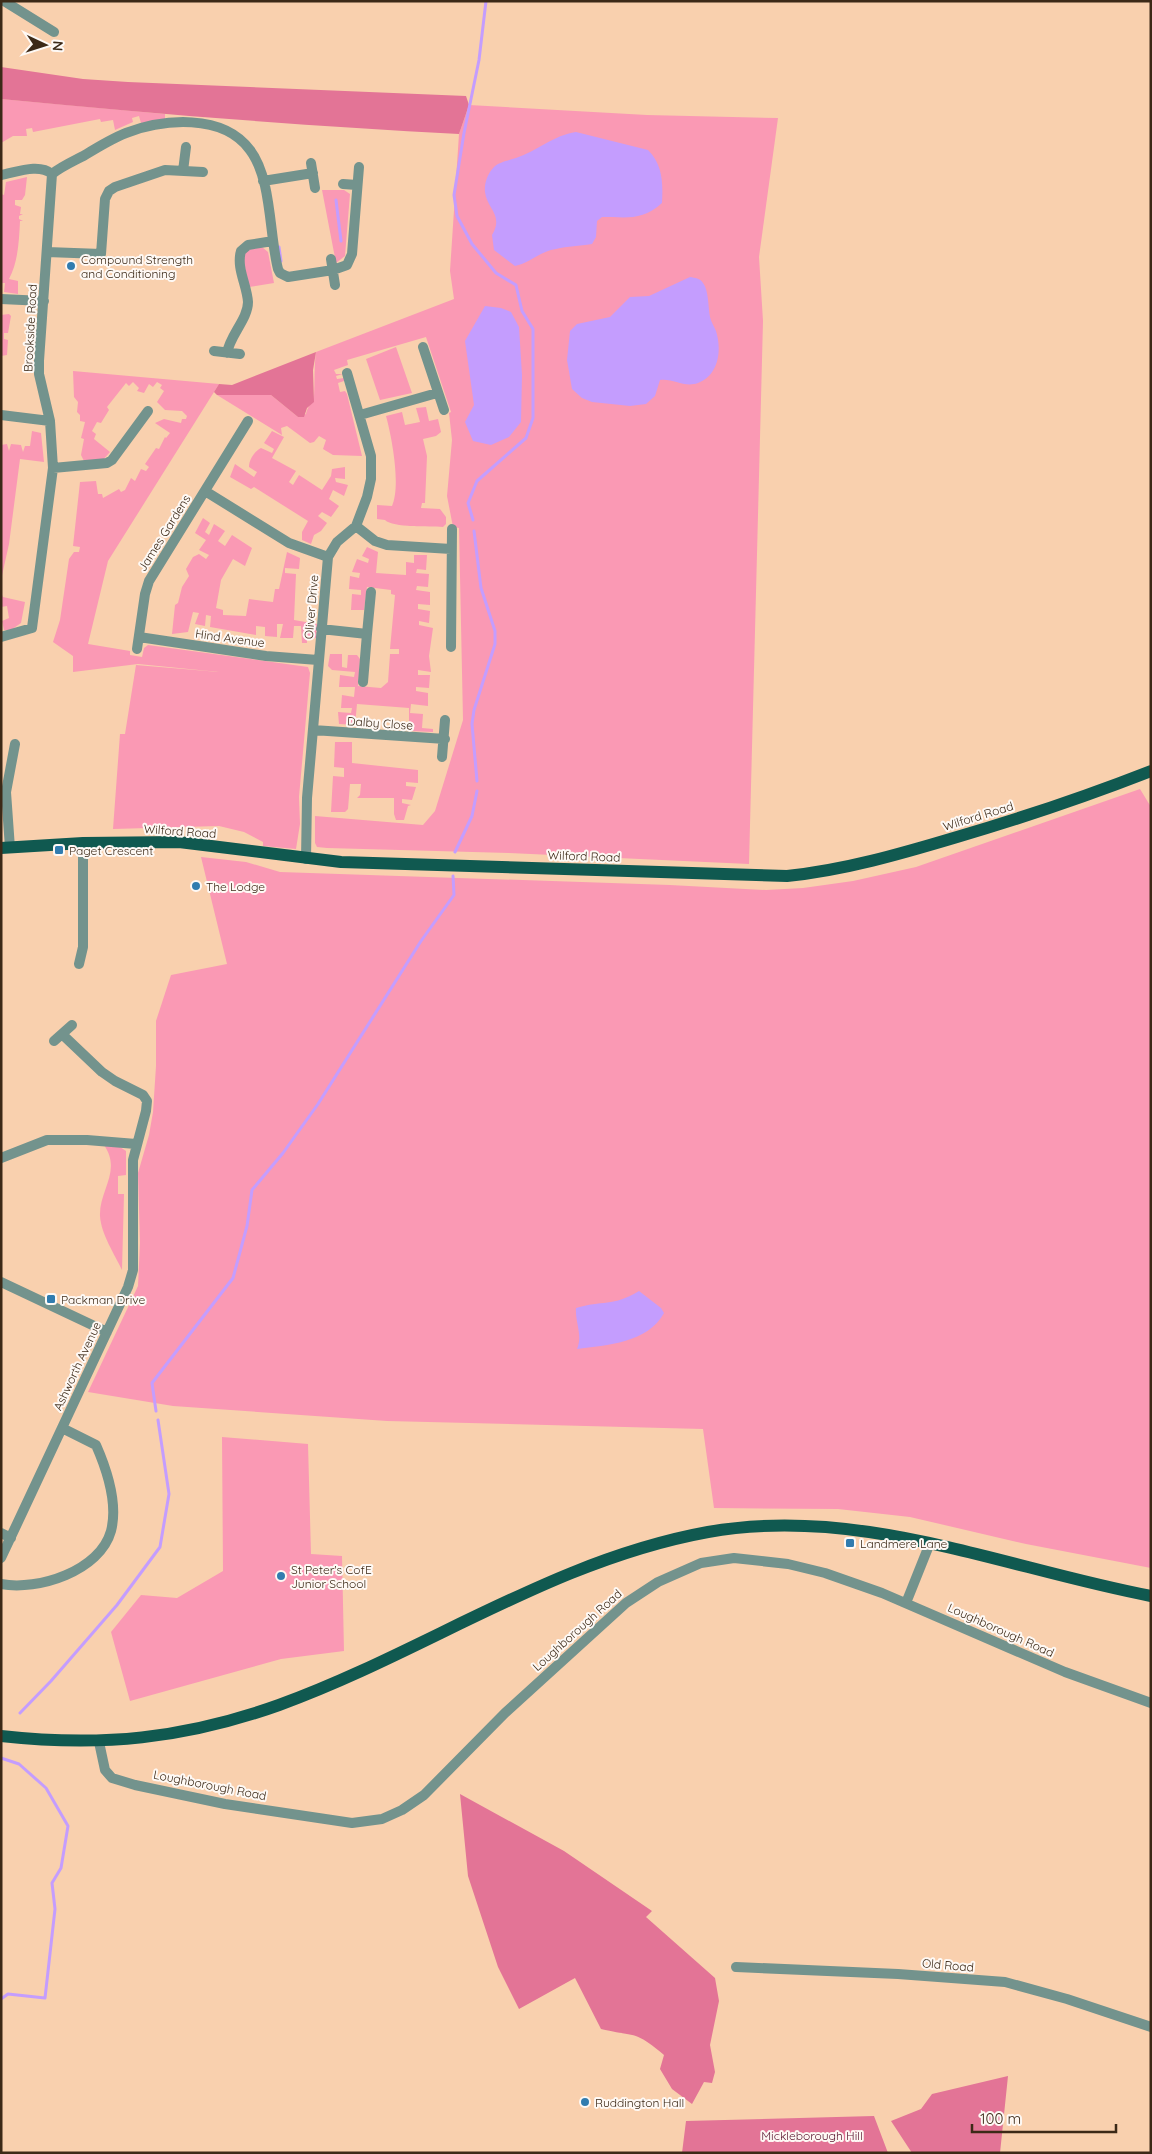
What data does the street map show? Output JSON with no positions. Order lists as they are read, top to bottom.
{
  "streets": {
    "main road": ["Wilford Road"],
    "street": [
      "Brookside Road",
      "James Gardens",
      "Oliver Drive",
      "Hind Avenue",
      "Dalby Close",
      "Ashworth Avenue",
      "Loughborough Road",
      "Old Road"
    ]
  },
  "crossings": [
    ["James Gardens", "Oliver Drive"],
    ["James Gardens", "Hind Avenue"],
    ["Oliver Drive", "Hind Avenue"],
    ["Oliver Drive", "Dalby Close"],
    ["Oliver Drive", "Wilford Road"]
  ],
  "parks": ["Mickleborough Hill"],
  "places": {
    "other": [
      "Compound Strength and Conditioning",
      "The Lodge",
      "St Peter's CofE Junior School",
      "Ruddington Hall"
    ],
    "transit": ["Paget Crescent", "Packman Drive", "Landmere Lane"]
  },
  "scale_bar": "100 m",
  "north": "right"
}
